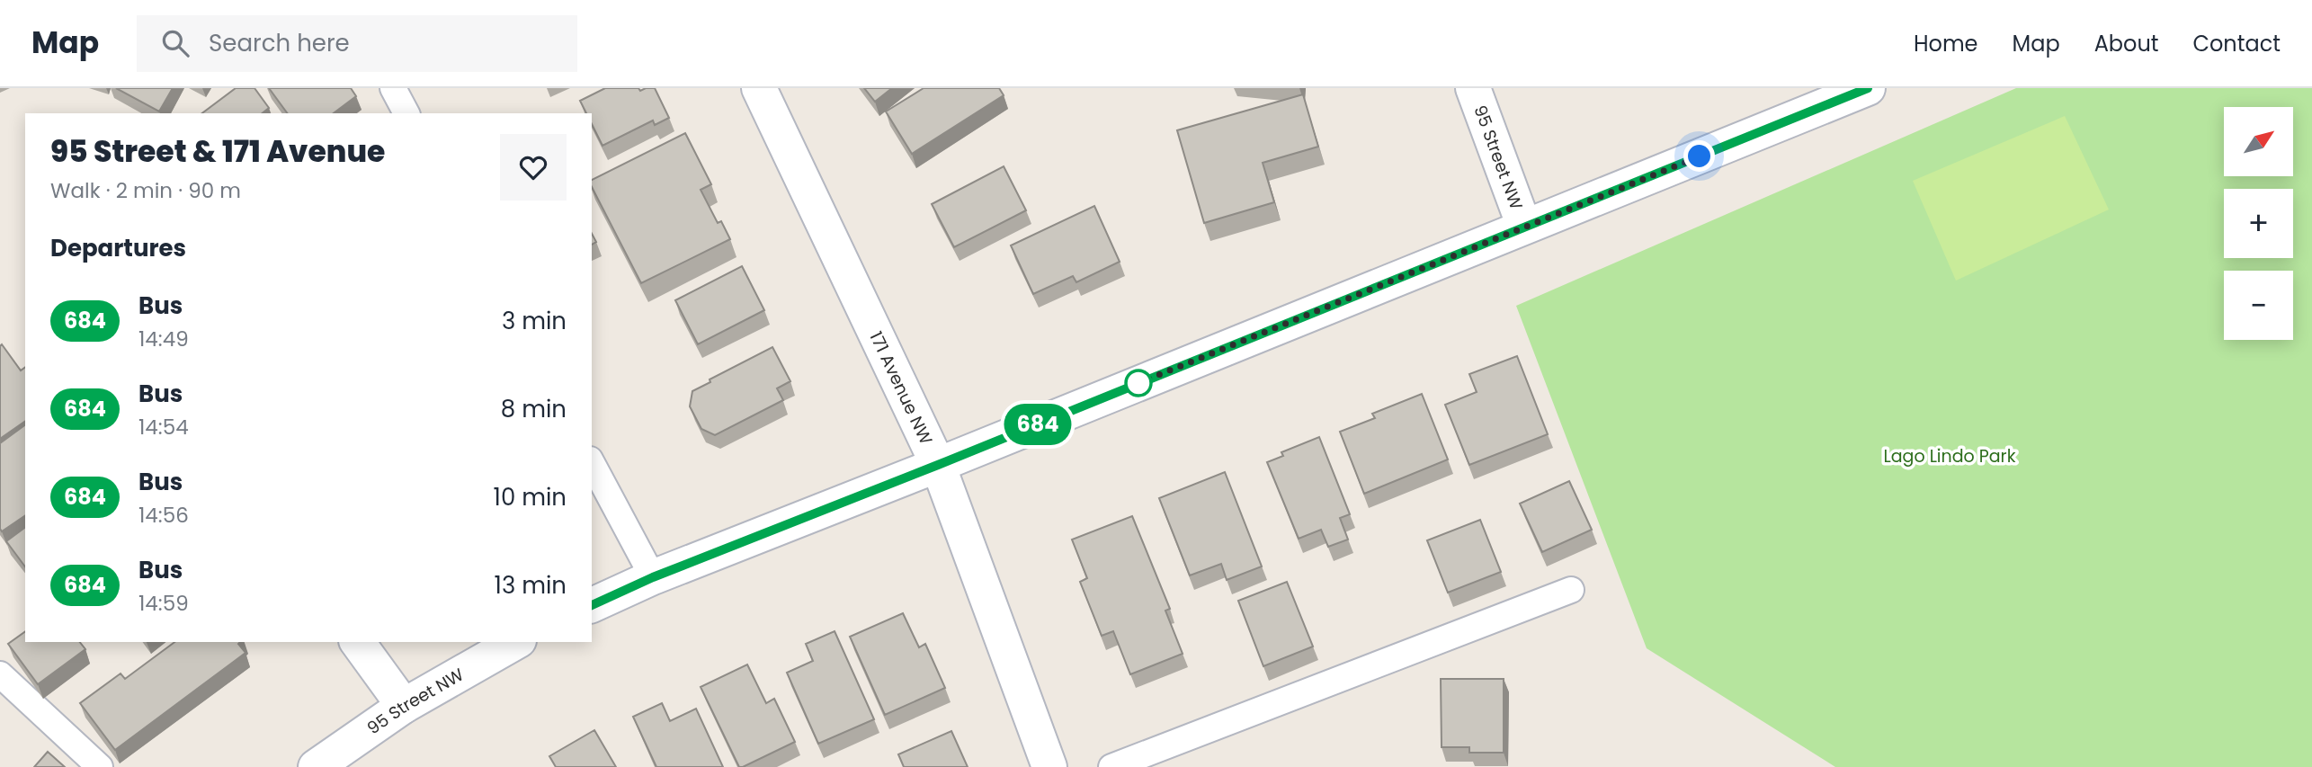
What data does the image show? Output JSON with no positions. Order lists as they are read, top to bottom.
{
  "streets": {
    "street": ["95 Street NW", "171 Avenue NW"]
  },
  "crossings": [
    ["95 Street NW", "171 Avenue NW"]
  ],
  "parks": ["Lago Lindo Park"],
  "lines": ["bus line 684"],
  "north": "top right",
  "page": {
    "header": "Map",
    "search": "Search here",
    "nav": [
      "Home",
      "Map",
      "About",
      "Contact"
    ],
    "on_map": "684",
    "map_buttons": ["+", "−"],
    "heading": [
      ["95 Street & 171 Avenue", "Walk · 2 min · 90 m"],
      "Departures"
    ],
    "list": [
      {
        "mark": "684",
        "name": "Bus",
        "note": "14:49",
        "value": "3 min"
      },
      {
        "mark": "684",
        "name": "Bus",
        "note": "14:54",
        "value": "8 min"
      },
      {
        "mark": "684",
        "name": "Bus",
        "note": "14:56",
        "value": "10 min"
      },
      {
        "mark": "684",
        "name": "Bus",
        "note": "14:59",
        "value": "13 min"
      }
    ]
  }
}
